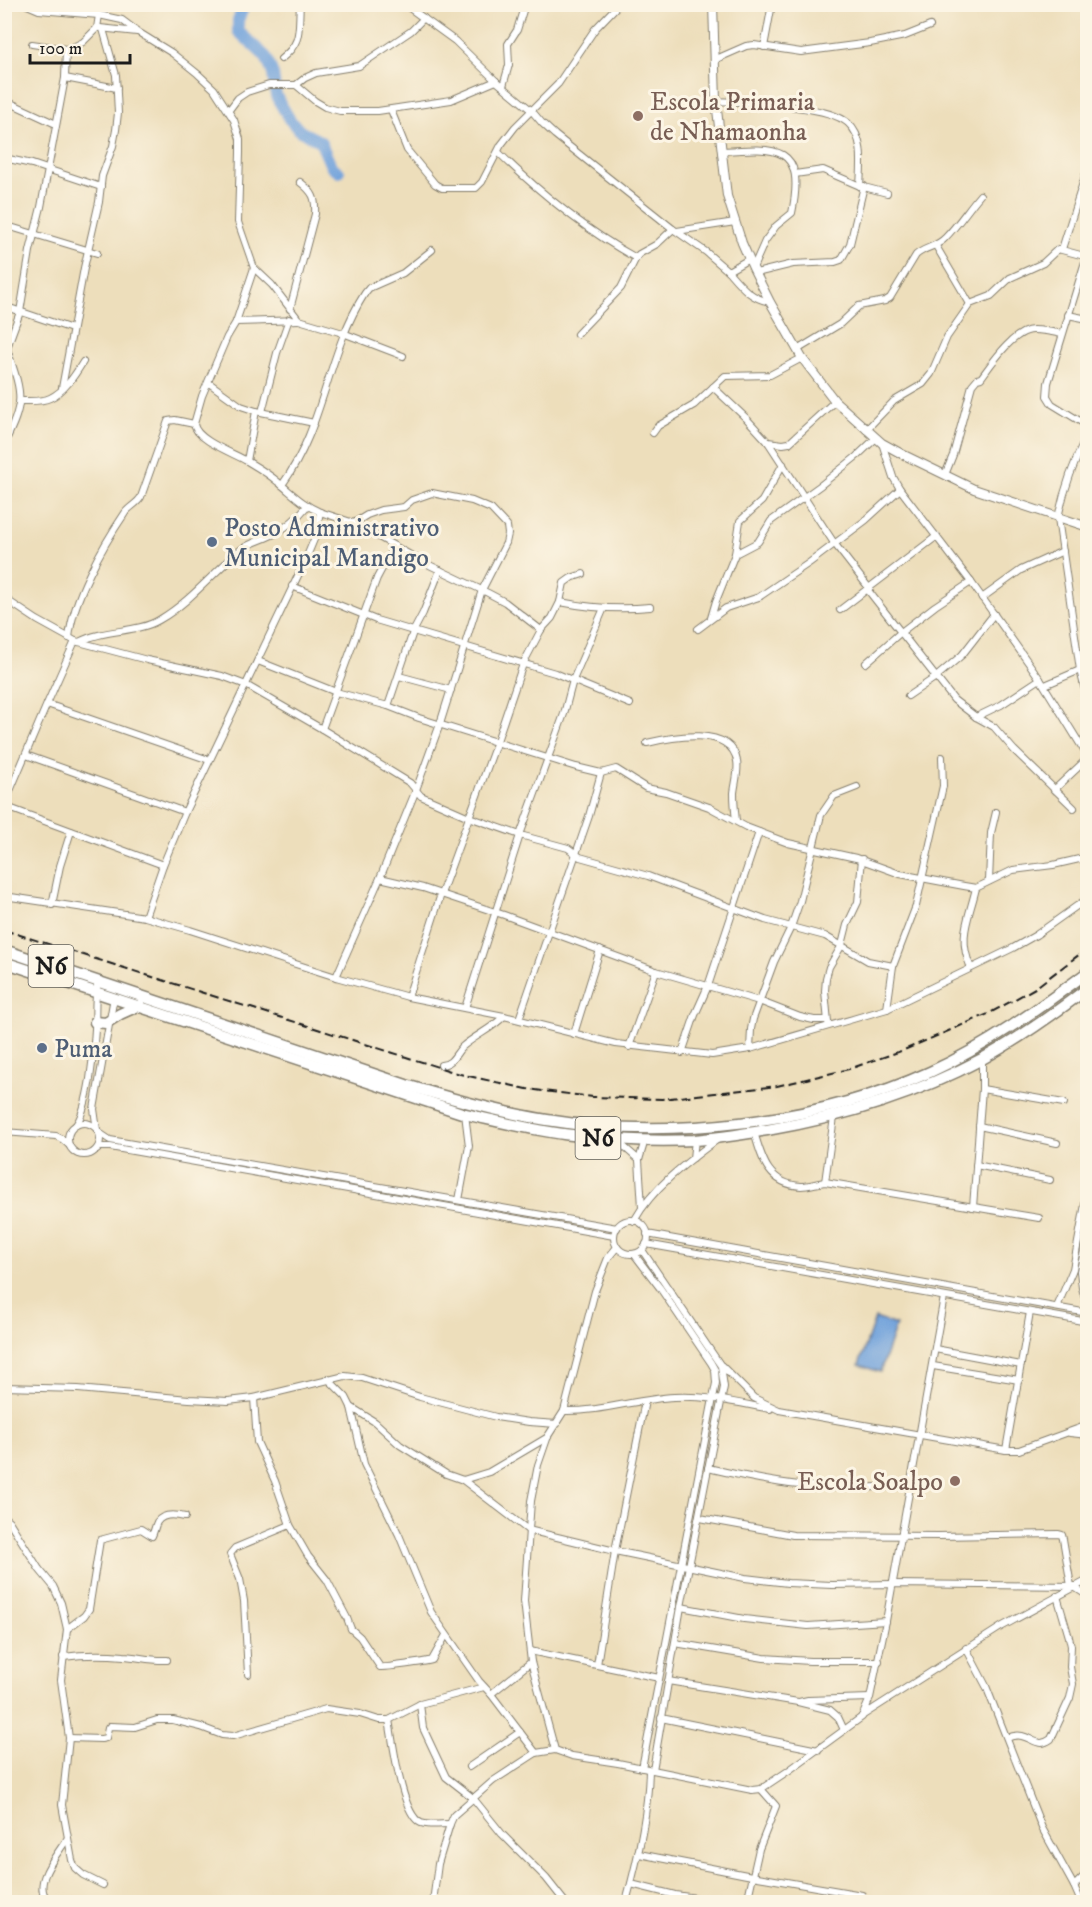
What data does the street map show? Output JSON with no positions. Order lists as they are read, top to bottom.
{
  "streets": {
    "highway": ["N6"]
  },
  "places": [
    "Escola Primaria de Nhamaonha",
    "Posto Administrativo Municipal Mandigo",
    "Puma",
    "Escola Soalpo"
  ],
  "scale_bar": "100 m"
}
